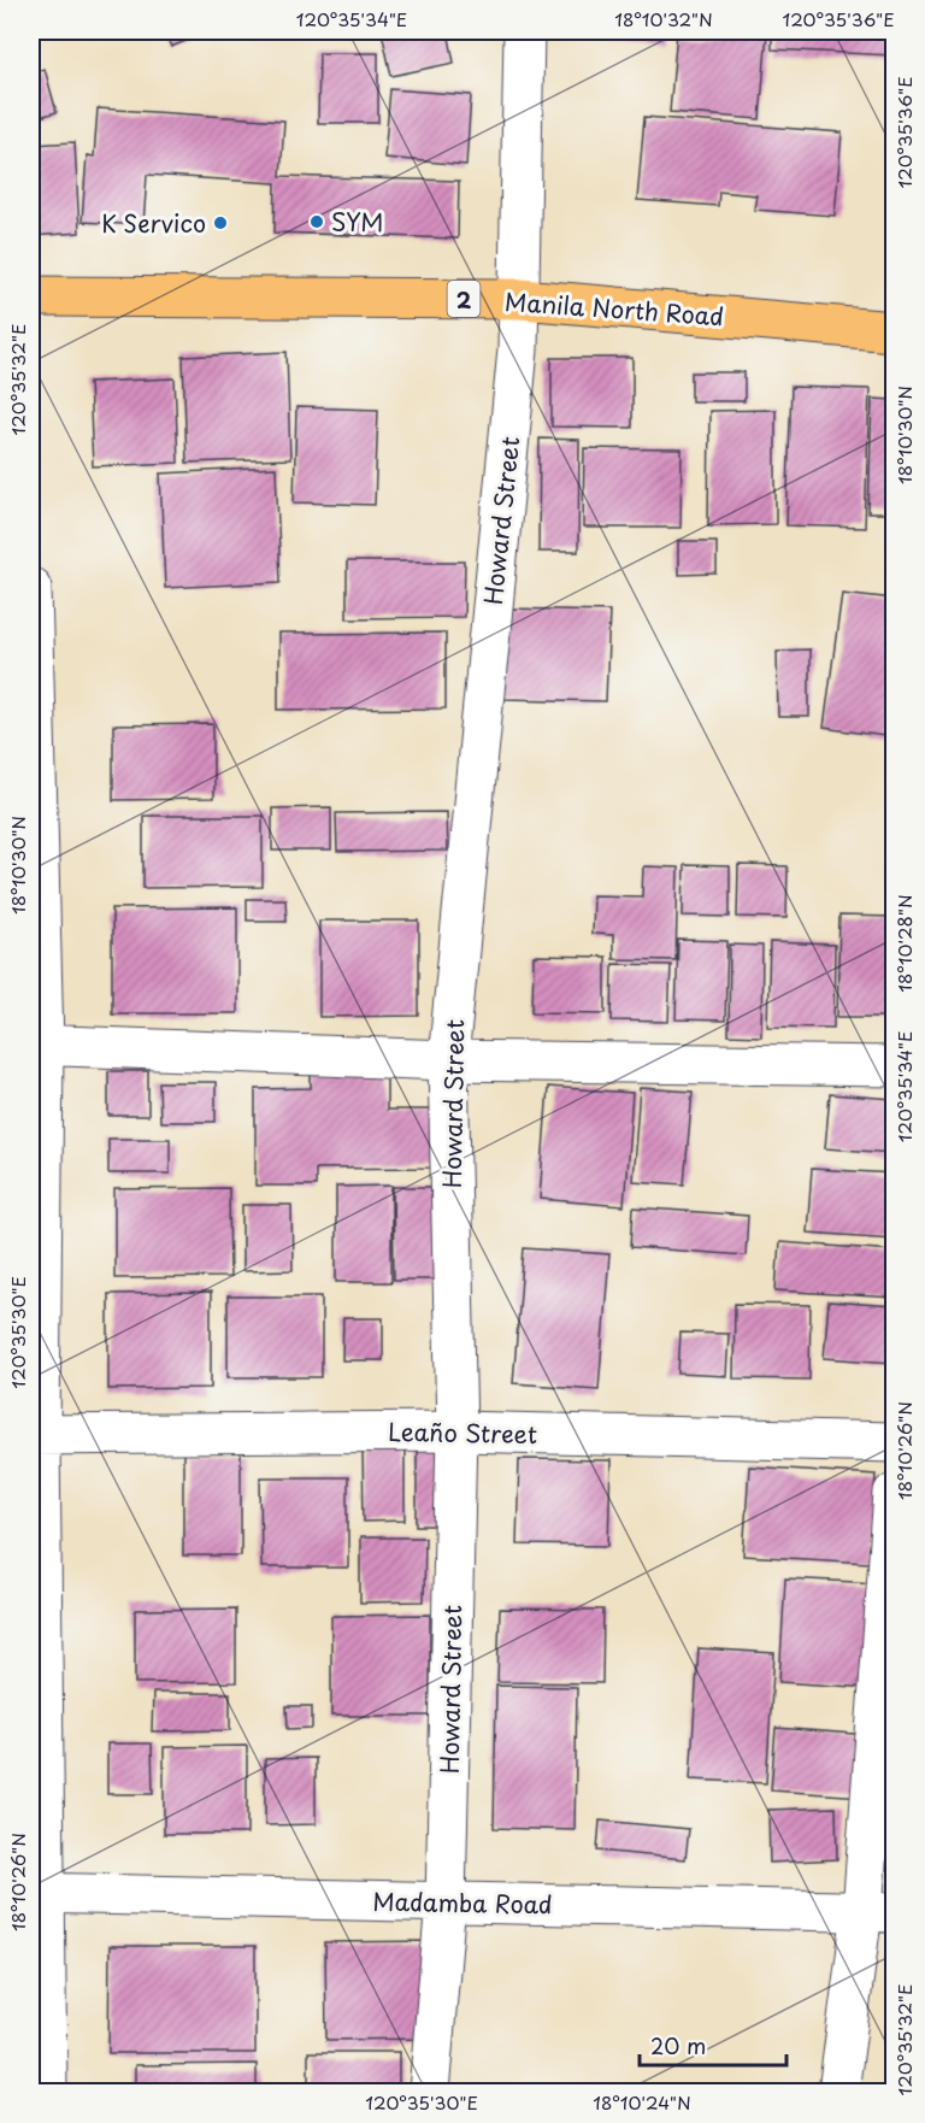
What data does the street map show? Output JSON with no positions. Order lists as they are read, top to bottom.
{
  "streets": {
    "highway": ["2", "Manila North Road"],
    "street": ["Howard Street", "Leaño Street", "Madamba Road"]
  },
  "crossings": [
    ["Manila North Road", "Howard Street"],
    ["Howard Street", "Leaño Street"],
    ["Howard Street", "Madamba Road"]
  ],
  "places": ["SYM", "K Servico"],
  "scale_bar": "20 m",
  "coordinates": [
    "120°35'34\"E",
    "18°10'32\"N",
    "120°35'36\"E",
    "120°35'32\"E",
    "18°10'30\"N",
    "18°10'28\"N",
    "120°35'30\"E",
    "18°10'26\"N",
    "18°10'24\"N"
  ]
}
